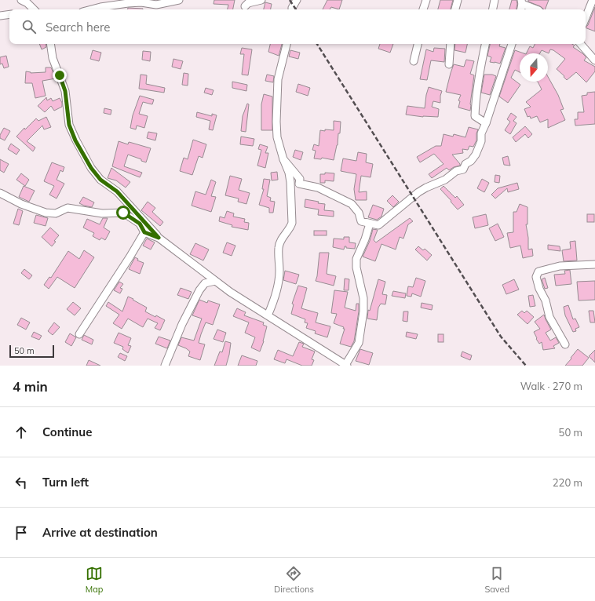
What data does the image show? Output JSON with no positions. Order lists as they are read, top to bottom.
{
  "scale_bar": "50 m",
  "north": "bottom",
  "page": {
    "search": "Search here",
    "scale": "50 m",
    "heading": ["4 min", "Walk · 270 m"],
    "list": [
      ["Continue", "50 m"],
      ["Turn left", "220 m"],
      "Arrive at destination"
    ],
    "nav": ["Map", "Directions", "Saved"]
  }
}
